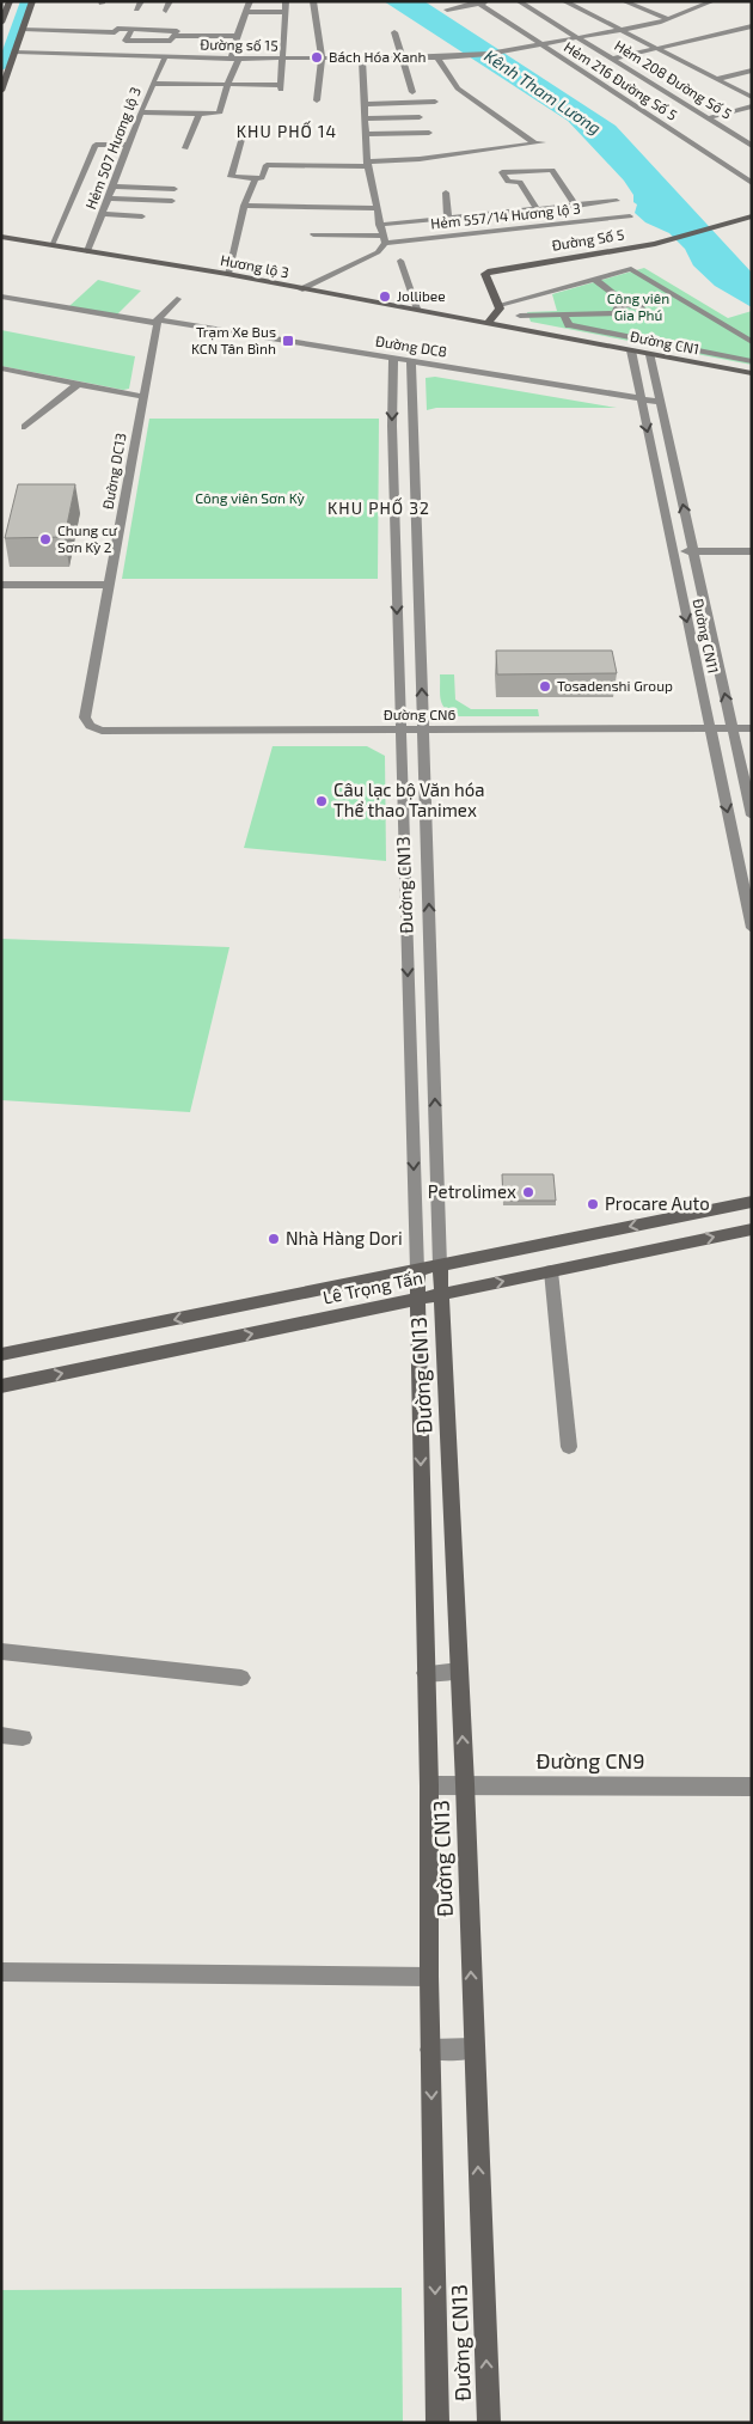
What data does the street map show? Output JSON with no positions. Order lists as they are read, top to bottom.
{
  "streets": {
    "street": [
      "Đường số 15",
      "Hẻm 208 Đường Số 5",
      "Hẻm 216 Đường Số 5",
      "Hẻm 507 Hương lộ 3",
      "Hẻm 557/14 Hương lộ 3",
      "Đường Số 5",
      "Hương lộ 3",
      "Đường CN1",
      "Đường DC8",
      "Đường DC13",
      "Đường CN11",
      "Đường CN6",
      "Đường CN13",
      "Lê Trọng Tấn",
      "Đường CN9"
    ]
  },
  "crossings": [
    ["Đường số 15", "Hẻm 216 Đường Số 5"],
    ["Đường số 15", "Hẻm 507 Hương lộ 3"],
    ["Hẻm 507 Hương lộ 3", "Hương lộ 3"],
    ["Hương lộ 3", "Đường CN1"],
    ["Đường CN1", "Đường CN11"],
    ["Đường DC8", "Đường DC13"],
    ["Đường DC8", "Đường CN11"],
    ["Đường DC8", "Đường CN13"],
    ["Đường DC13", "Đường CN6"],
    ["Đường CN11", "Đường CN6"],
    ["Đường CN6", "Đường CN13"],
    ["Đường CN13", "Lê Trọng Tấn"],
    ["Đường CN13", "Đường CN9"]
  ],
  "districts": ["KHU PHỐ 14", "KHU PHỐ 32"],
  "water": ["Kênh Tham Lương"],
  "parks": ["Công viên Gia Phú", "Công viên Sơn Kỳ"],
  "places": {
    "other": [
      "Bách Hóa Xanh",
      "Jollibee",
      "Chung cư Sơn Kỳ 2",
      "Tosadenshi Group",
      "Câu lạc bộ Văn hóa Thể thao Tanimex",
      "Petrolimex",
      "Procare Auto",
      "Nhà Hàng Dori"
    ],
    "transit": ["Trạm Xe Bus KCN Tân Bình"]
  }
}
